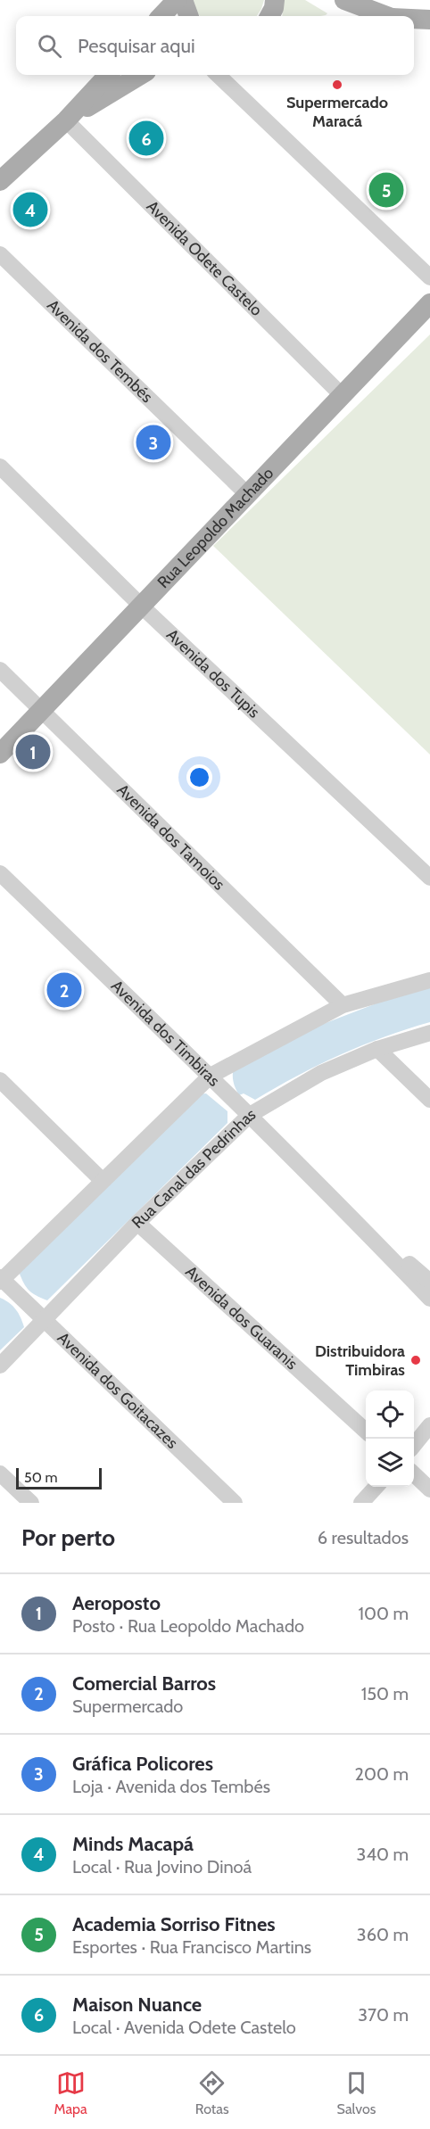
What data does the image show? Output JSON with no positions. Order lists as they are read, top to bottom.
{
  "streets": {
    "main road": ["Rua Leopoldo Machado"],
    "street": [
      "Avenida Odete Castelo",
      "Avenida dos Tembés",
      "Avenida dos Tupis",
      "Avenida dos Tamoios",
      "Avenida dos Timbiras",
      "Rua Canal das Pedrinhas",
      "Avenida dos Guaranis",
      "Avenida dos Goitacazes"
    ]
  },
  "crossings": [
    ["Avenida Odete Castelo", "Rua Leopoldo Machado"],
    ["Avenida dos Tembés", "Rua Leopoldo Machado"],
    ["Rua Leopoldo Machado", "Avenida dos Tupis"],
    ["Rua Leopoldo Machado", "Avenida dos Tamoios"],
    ["Avenida dos Timbiras", "Rua Canal das Pedrinhas"],
    ["Rua Canal das Pedrinhas", "Avenida dos Guaranis"],
    ["Rua Canal das Pedrinhas", "Avenida dos Goitacazes"]
  ],
  "places": ["Supermercado Maracá", "Distribuidora Timbiras"],
  "scale_bar": "50 m",
  "page": {
    "search": "Pesquisar aqui",
    "pins": [
      "6",
      "5",
      "4",
      "3",
      "1",
      "2"
    ],
    "scale": "50 m",
    "heading": ["Por perto", "6 resultados"],
    "list": [
      {
        "mark": "1",
        "name": "Aeroposto",
        "note": "Posto · Rua Leopoldo Machado",
        "value": "100 m"
      },
      {
        "mark": "2",
        "name": "Comercial Barros",
        "note": "Supermercado",
        "value": "150 m"
      },
      {
        "mark": "3",
        "name": "Gráfica Policores",
        "note": "Loja · Avenida dos Tembés",
        "value": "200 m"
      },
      {
        "mark": "4",
        "name": "Minds Macapá",
        "note": "Local · Rua Jovino Dinoá",
        "value": "340 m"
      },
      {
        "mark": "5",
        "name": "Academia Sorriso Fitnes",
        "note": "Esportes · Rua Francisco Martins",
        "value": "360 m"
      },
      {
        "mark": "6",
        "name": "Maison Nuance",
        "note": "Local · Avenida Odete Castelo",
        "value": "370 m"
      }
    ],
    "nav": ["Mapa", "Rotas", "Salvos"]
  }
}
